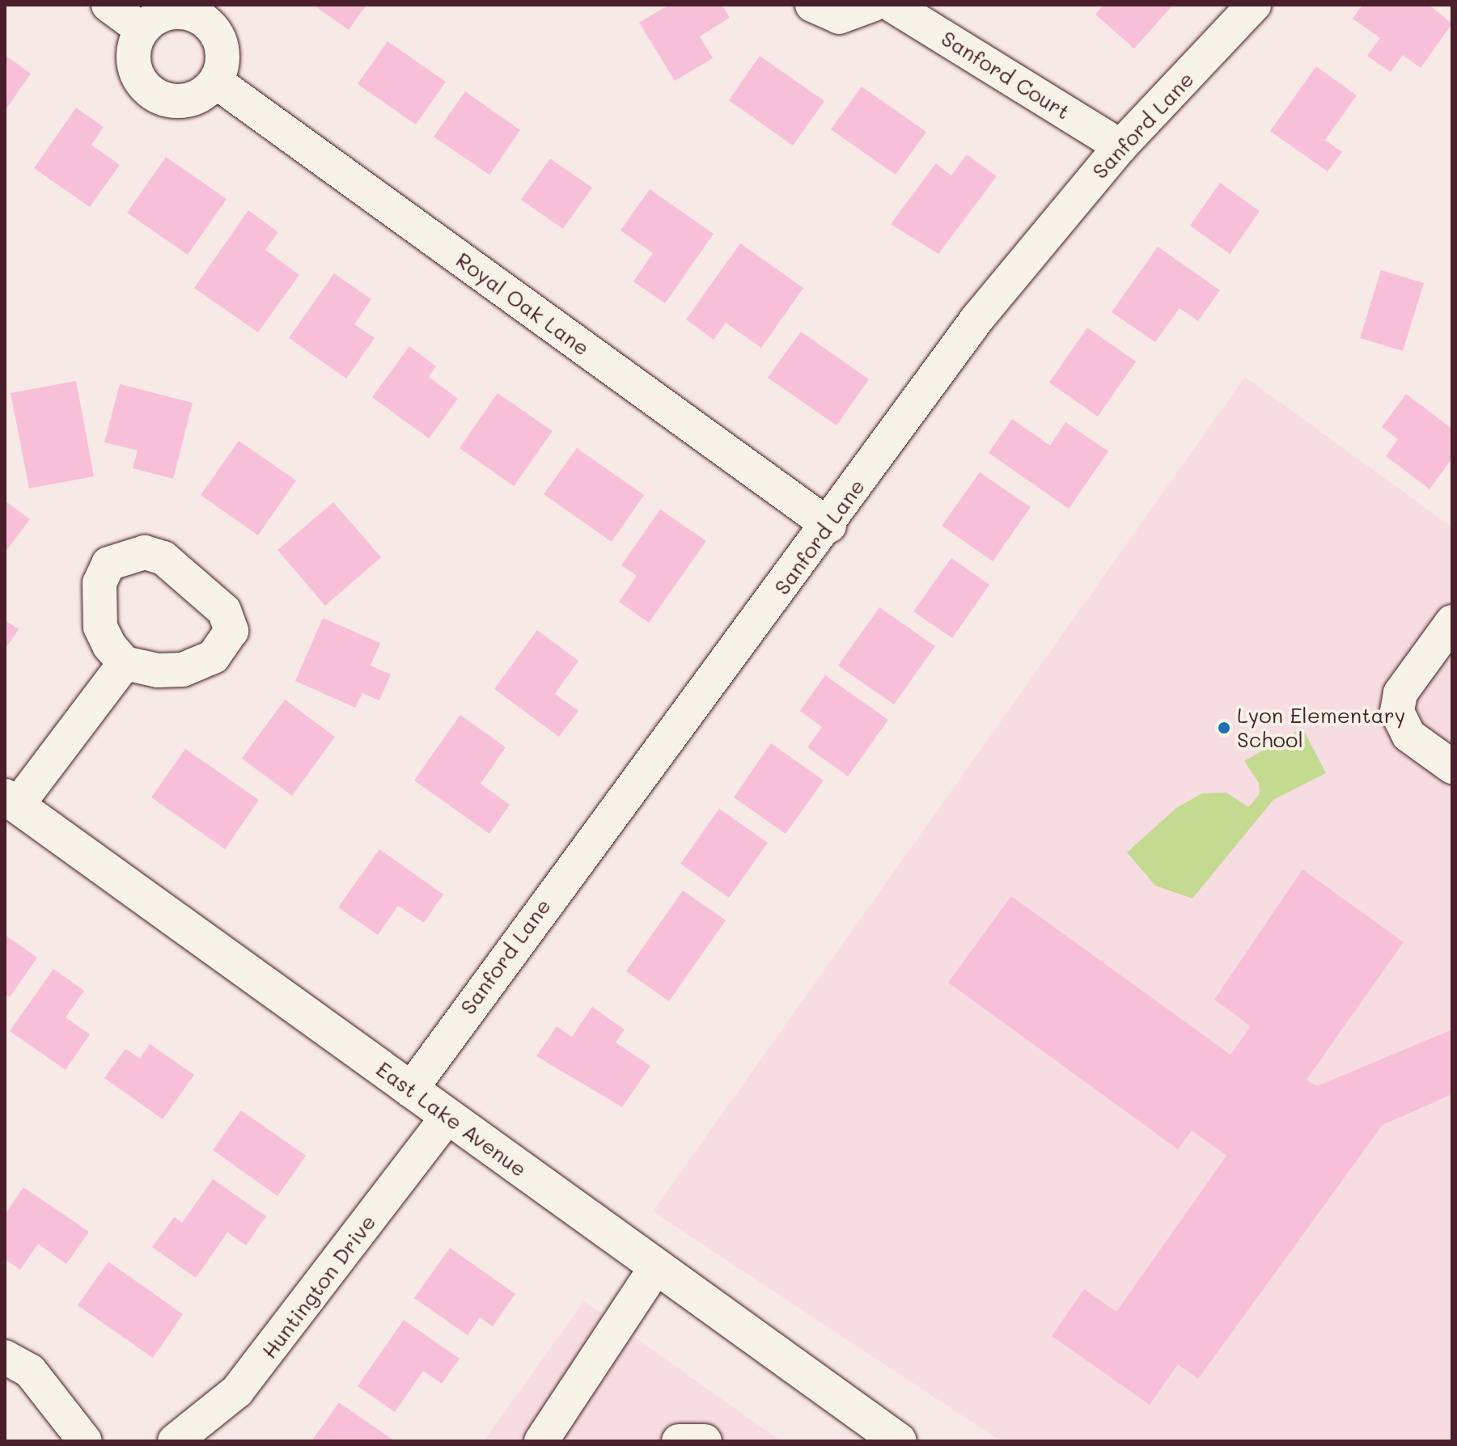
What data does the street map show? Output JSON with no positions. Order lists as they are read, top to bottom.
{
  "streets": {
    "main road": ["East Lake Avenue"],
    "street": [
      "Sanford Court",
      "Sanford Lane",
      "Royal Oak Lane",
      "Huntington Drive"
    ]
  },
  "crossings": [
    ["Sanford Court", "Sanford Lane"],
    ["Sanford Lane", "Royal Oak Lane"],
    ["Sanford Lane", "East Lake Avenue"],
    ["East Lake Avenue", "Huntington Drive"]
  ],
  "places": ["Lyon Elementary School"]
}
